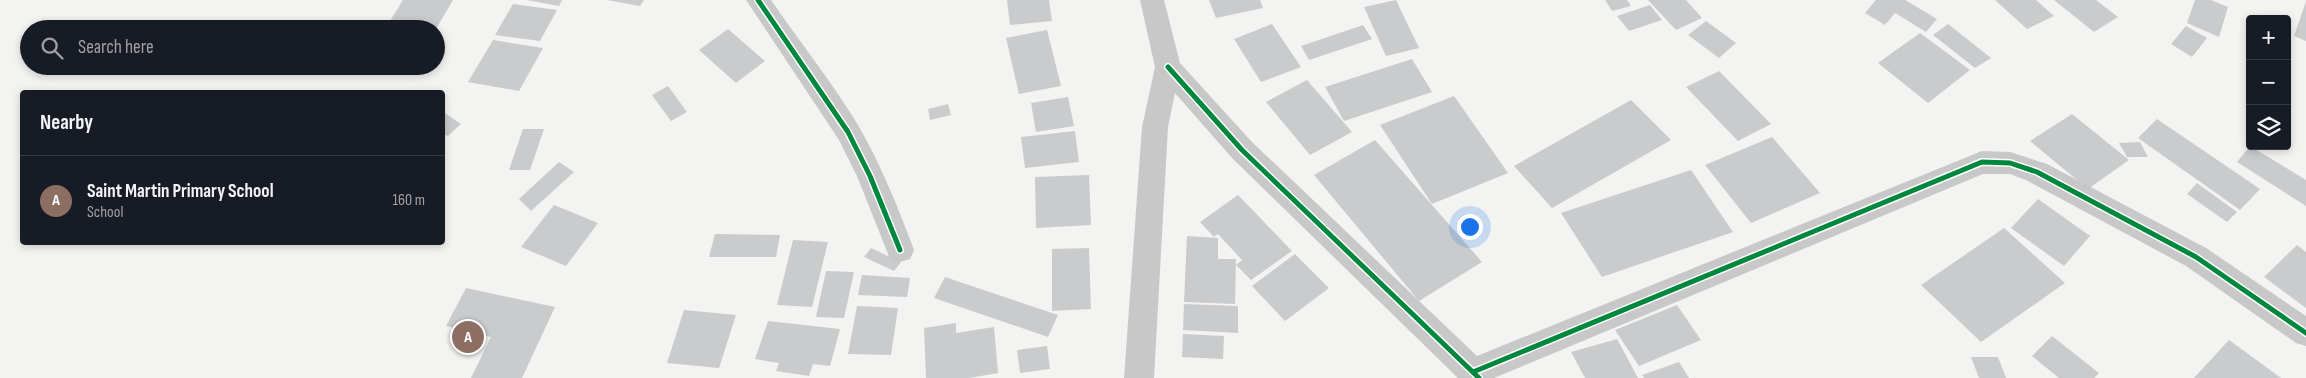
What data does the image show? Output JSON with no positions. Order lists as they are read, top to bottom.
{
  "page": {
    "map_buttons": ["+", "−"],
    "search": "Search here",
    "heading": "Nearby",
    "list": [
      {
        "mark": "A",
        "name": "Saint Martin Primary School",
        "note": "School",
        "value": "160 m"
      }
    ],
    "pins": "A"
  }
}
